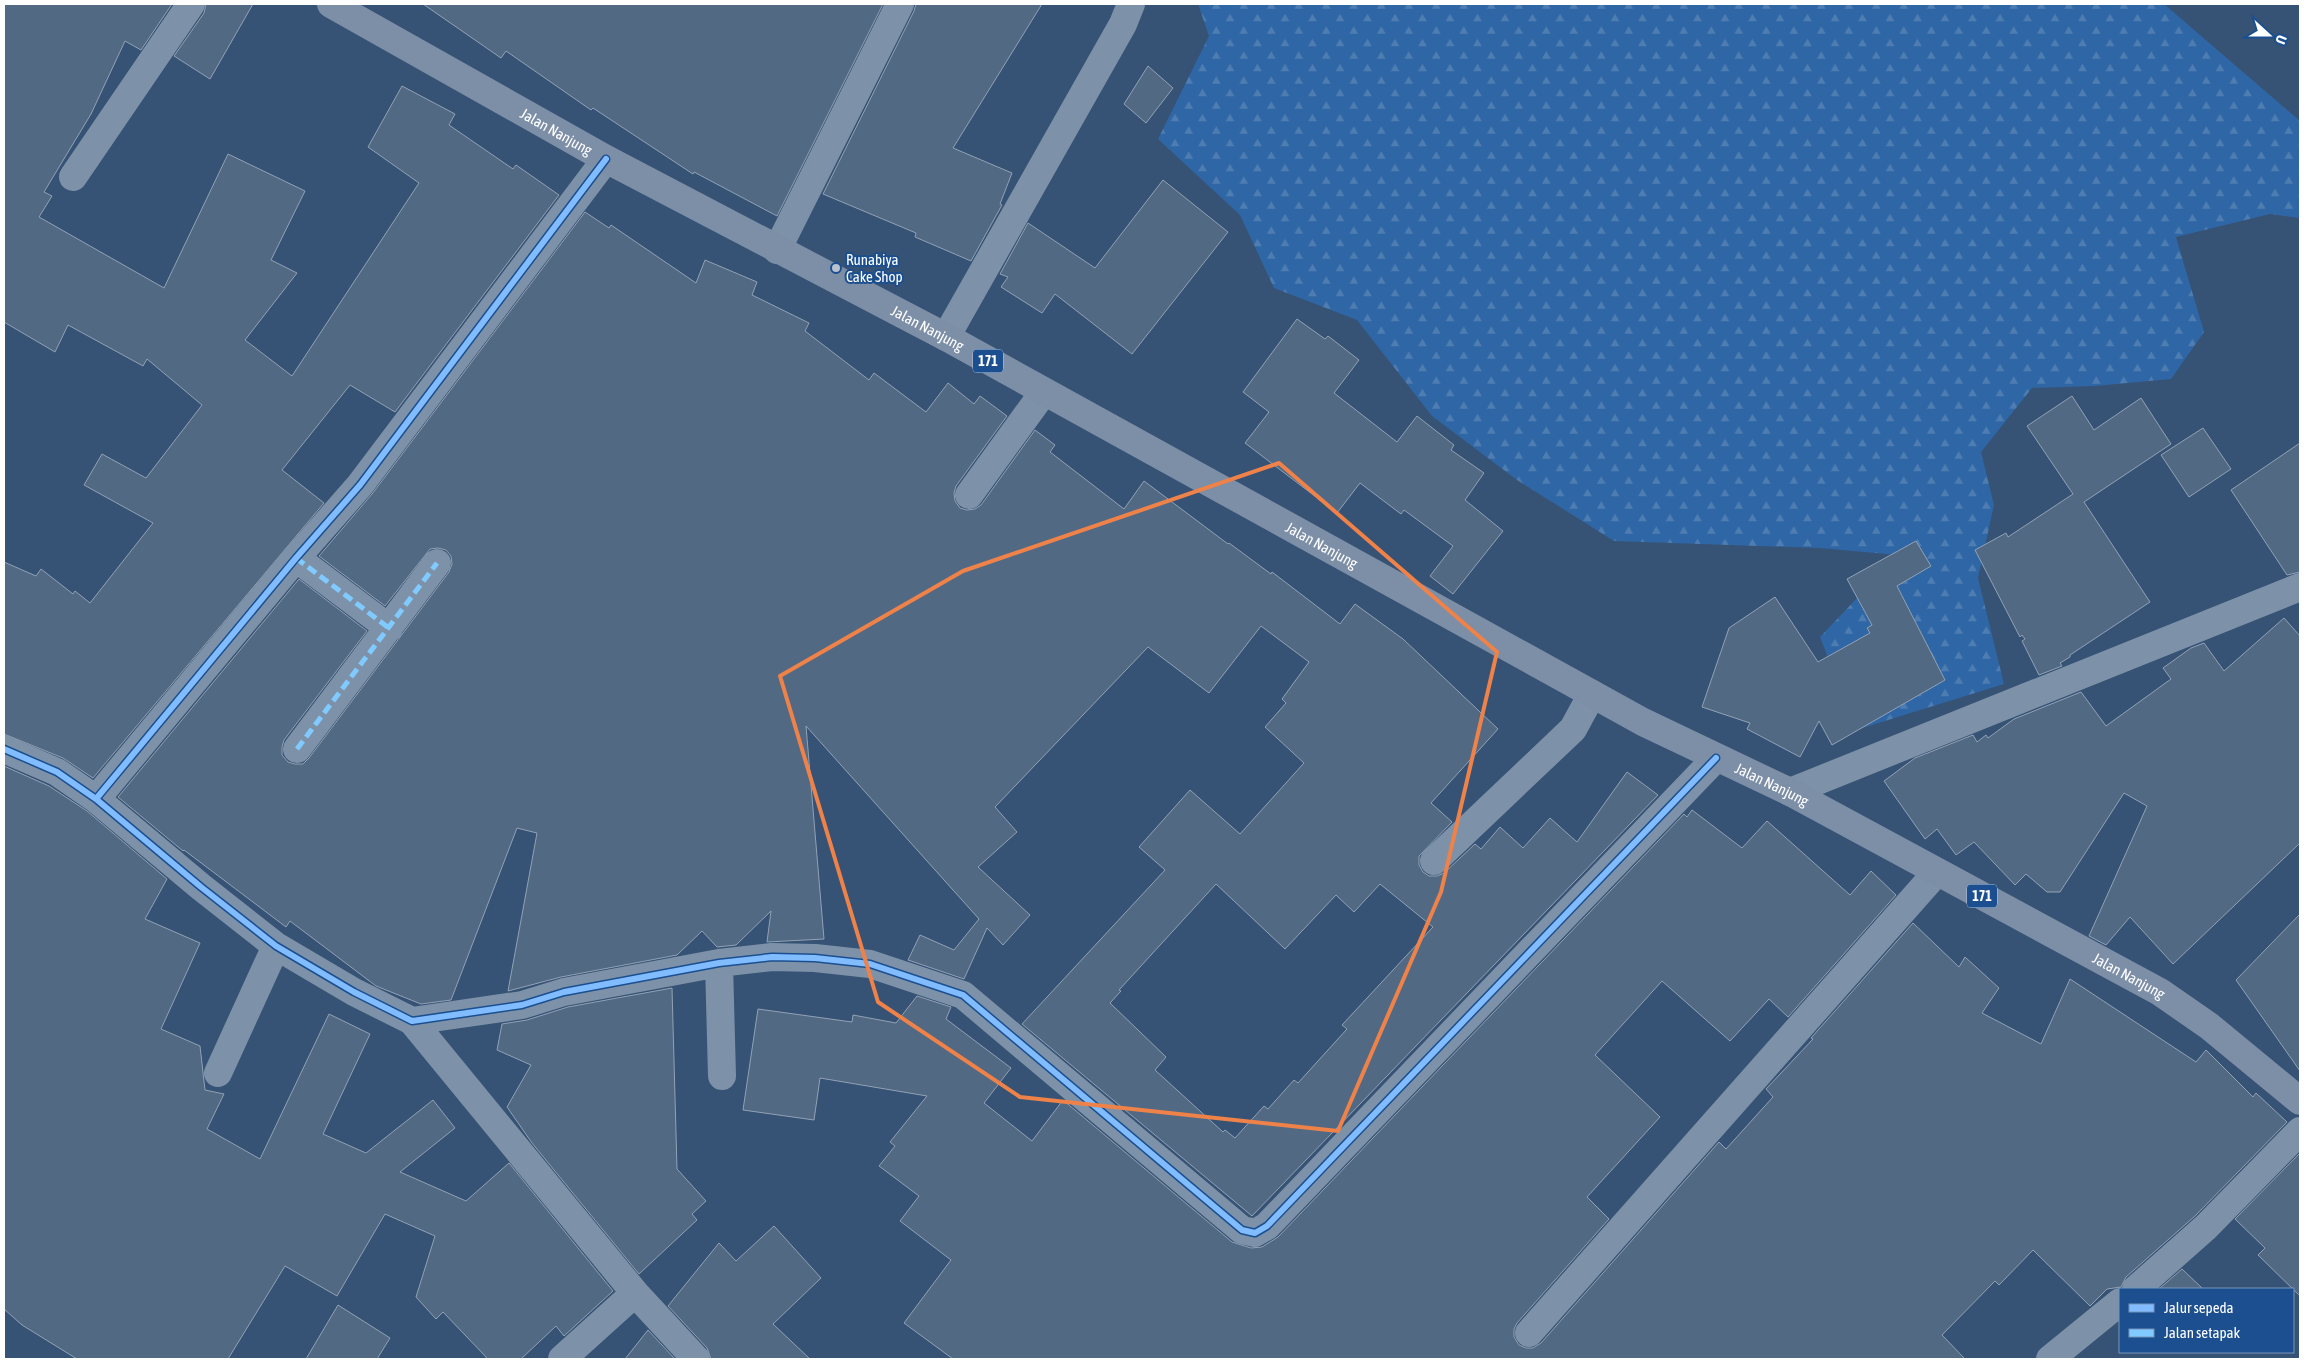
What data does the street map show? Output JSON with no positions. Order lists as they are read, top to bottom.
{
  "streets": {
    "main road": ["Jalan Nanjung", "171"]
  },
  "places": ["Runabiya Cake Shop"],
  "legend": ["Jalur sepeda", "Jalan setapak"],
  "north": "right"
}
